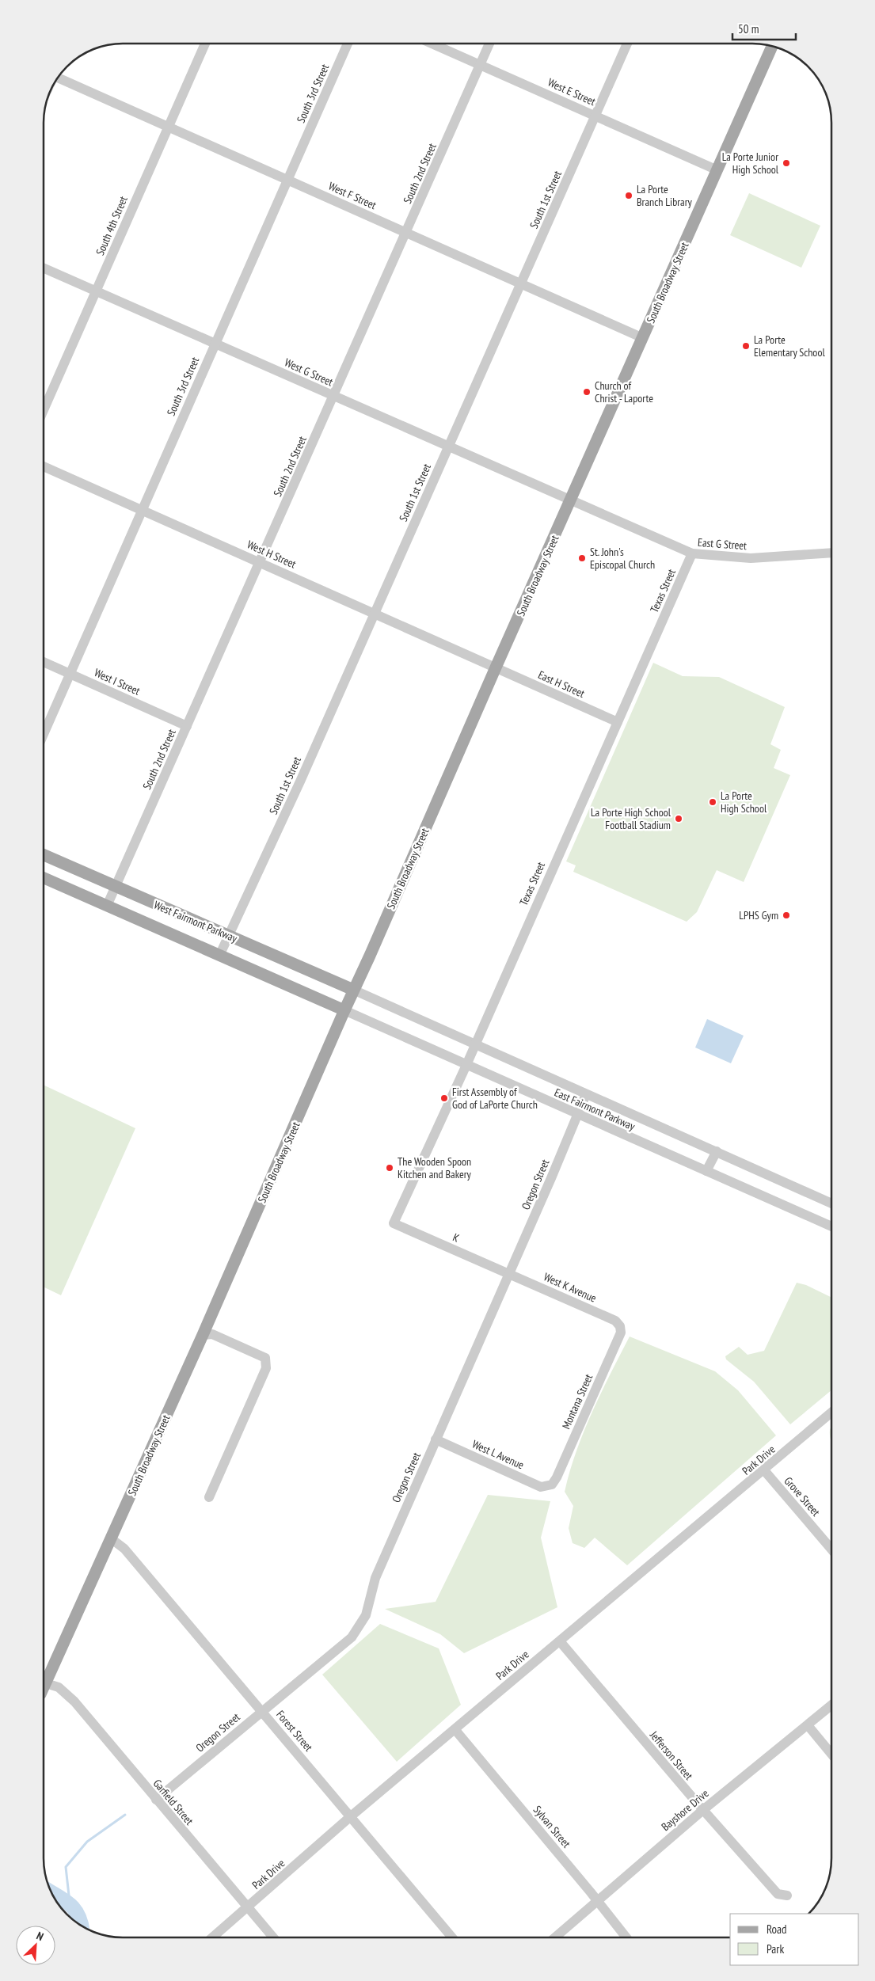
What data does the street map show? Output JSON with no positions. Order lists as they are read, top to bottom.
{
  "streets": {
    "main road": ["South Broadway Street", "West Fairmont Parkway"],
    "street": [
      "West E Street",
      "South 3rd Street",
      "South 2nd Street",
      "West F Street",
      "South 1st Street",
      "South 4th Street",
      "West G Street",
      "East G Street",
      "West H Street",
      "Texas Street",
      "West I Street",
      "East H Street",
      "East Fairmont Parkway",
      "Oregon Street",
      "K",
      "West K Avenue",
      "Montana Street",
      "West L Avenue",
      "Park Drive",
      "Grove Street",
      "Forest Street",
      "Jefferson Street",
      "Garfield Street",
      "Bayshore Drive",
      "Sylvan Street"
    ]
  },
  "crossings": [
    ["West E Street", "South 2nd Street"],
    ["West E Street", "South 1st Street"],
    ["West E Street", "South Broadway Street"],
    ["South 3rd Street", "West F Street"],
    ["South 3rd Street", "West G Street"],
    ["South 3rd Street", "West H Street"],
    ["South 3rd Street", "West I Street"],
    ["South 2nd Street", "West F Street"],
    ["South 2nd Street", "West G Street"],
    ["South 2nd Street", "West H Street"],
    ["South 2nd Street", "West I Street"],
    ["South 2nd Street", "West Fairmont Parkway"],
    ["West F Street", "South 1st Street"],
    ["West F Street", "South 4th Street"],
    ["West F Street", "South Broadway Street"],
    ["South 1st Street", "West G Street"],
    ["South 1st Street", "West H Street"],
    ["South 1st Street", "West Fairmont Parkway"],
    ["South 4th Street", "West G Street"],
    ["South Broadway Street", "West G Street"],
    ["South Broadway Street", "East G Street"],
    ["South Broadway Street", "West H Street"],
    ["South Broadway Street", "East H Street"],
    ["South Broadway Street", "West Fairmont Parkway"],
    ["South Broadway Street", "East Fairmont Parkway"],
    ["South Broadway Street", "Forest Street"],
    ["South Broadway Street", "Garfield Street"],
    ["West G Street", "East G Street"],
    ["East G Street", "Texas Street"],
    ["West H Street", "East H Street"],
    ["Texas Street", "East H Street"],
    ["Texas Street", "East Fairmont Parkway"],
    ["Texas Street", "K"],
    ["West Fairmont Parkway", "East Fairmont Parkway"],
    ["East Fairmont Parkway", "Oregon Street"],
    ["Oregon Street", "K"],
    ["Oregon Street", "West K Avenue"],
    ["Oregon Street", "West L Avenue"],
    ["Oregon Street", "Forest Street"],
    ["Oregon Street", "Garfield Street"],
    ["K", "West K Avenue"],
    ["West K Avenue", "Montana Street"],
    ["Montana Street", "West L Avenue"],
    ["Park Drive", "Grove Street"],
    ["Park Drive", "Forest Street"],
    ["Park Drive", "Jefferson Street"],
    ["Park Drive", "Garfield Street"],
    ["Park Drive", "Sylvan Street"],
    ["Jefferson Street", "Bayshore Drive"],
    ["Bayshore Drive", "Sylvan Street"]
  ],
  "places": [
    "La Porte Junior High School",
    "La Porte Branch Library",
    "La Porte Elementary School",
    "Church of Christ - Laporte",
    "St. John's Episcopal Church",
    "La Porte High School",
    "La Porte High School Football Stadium",
    "LPHS Gym",
    "First Assembly of God of LaPorte Church",
    "The Wooden Spoon Kitchen and Bakery"
  ],
  "legend": ["Road", "Park"],
  "scale_bar": "50 m",
  "north": "top right"
}
